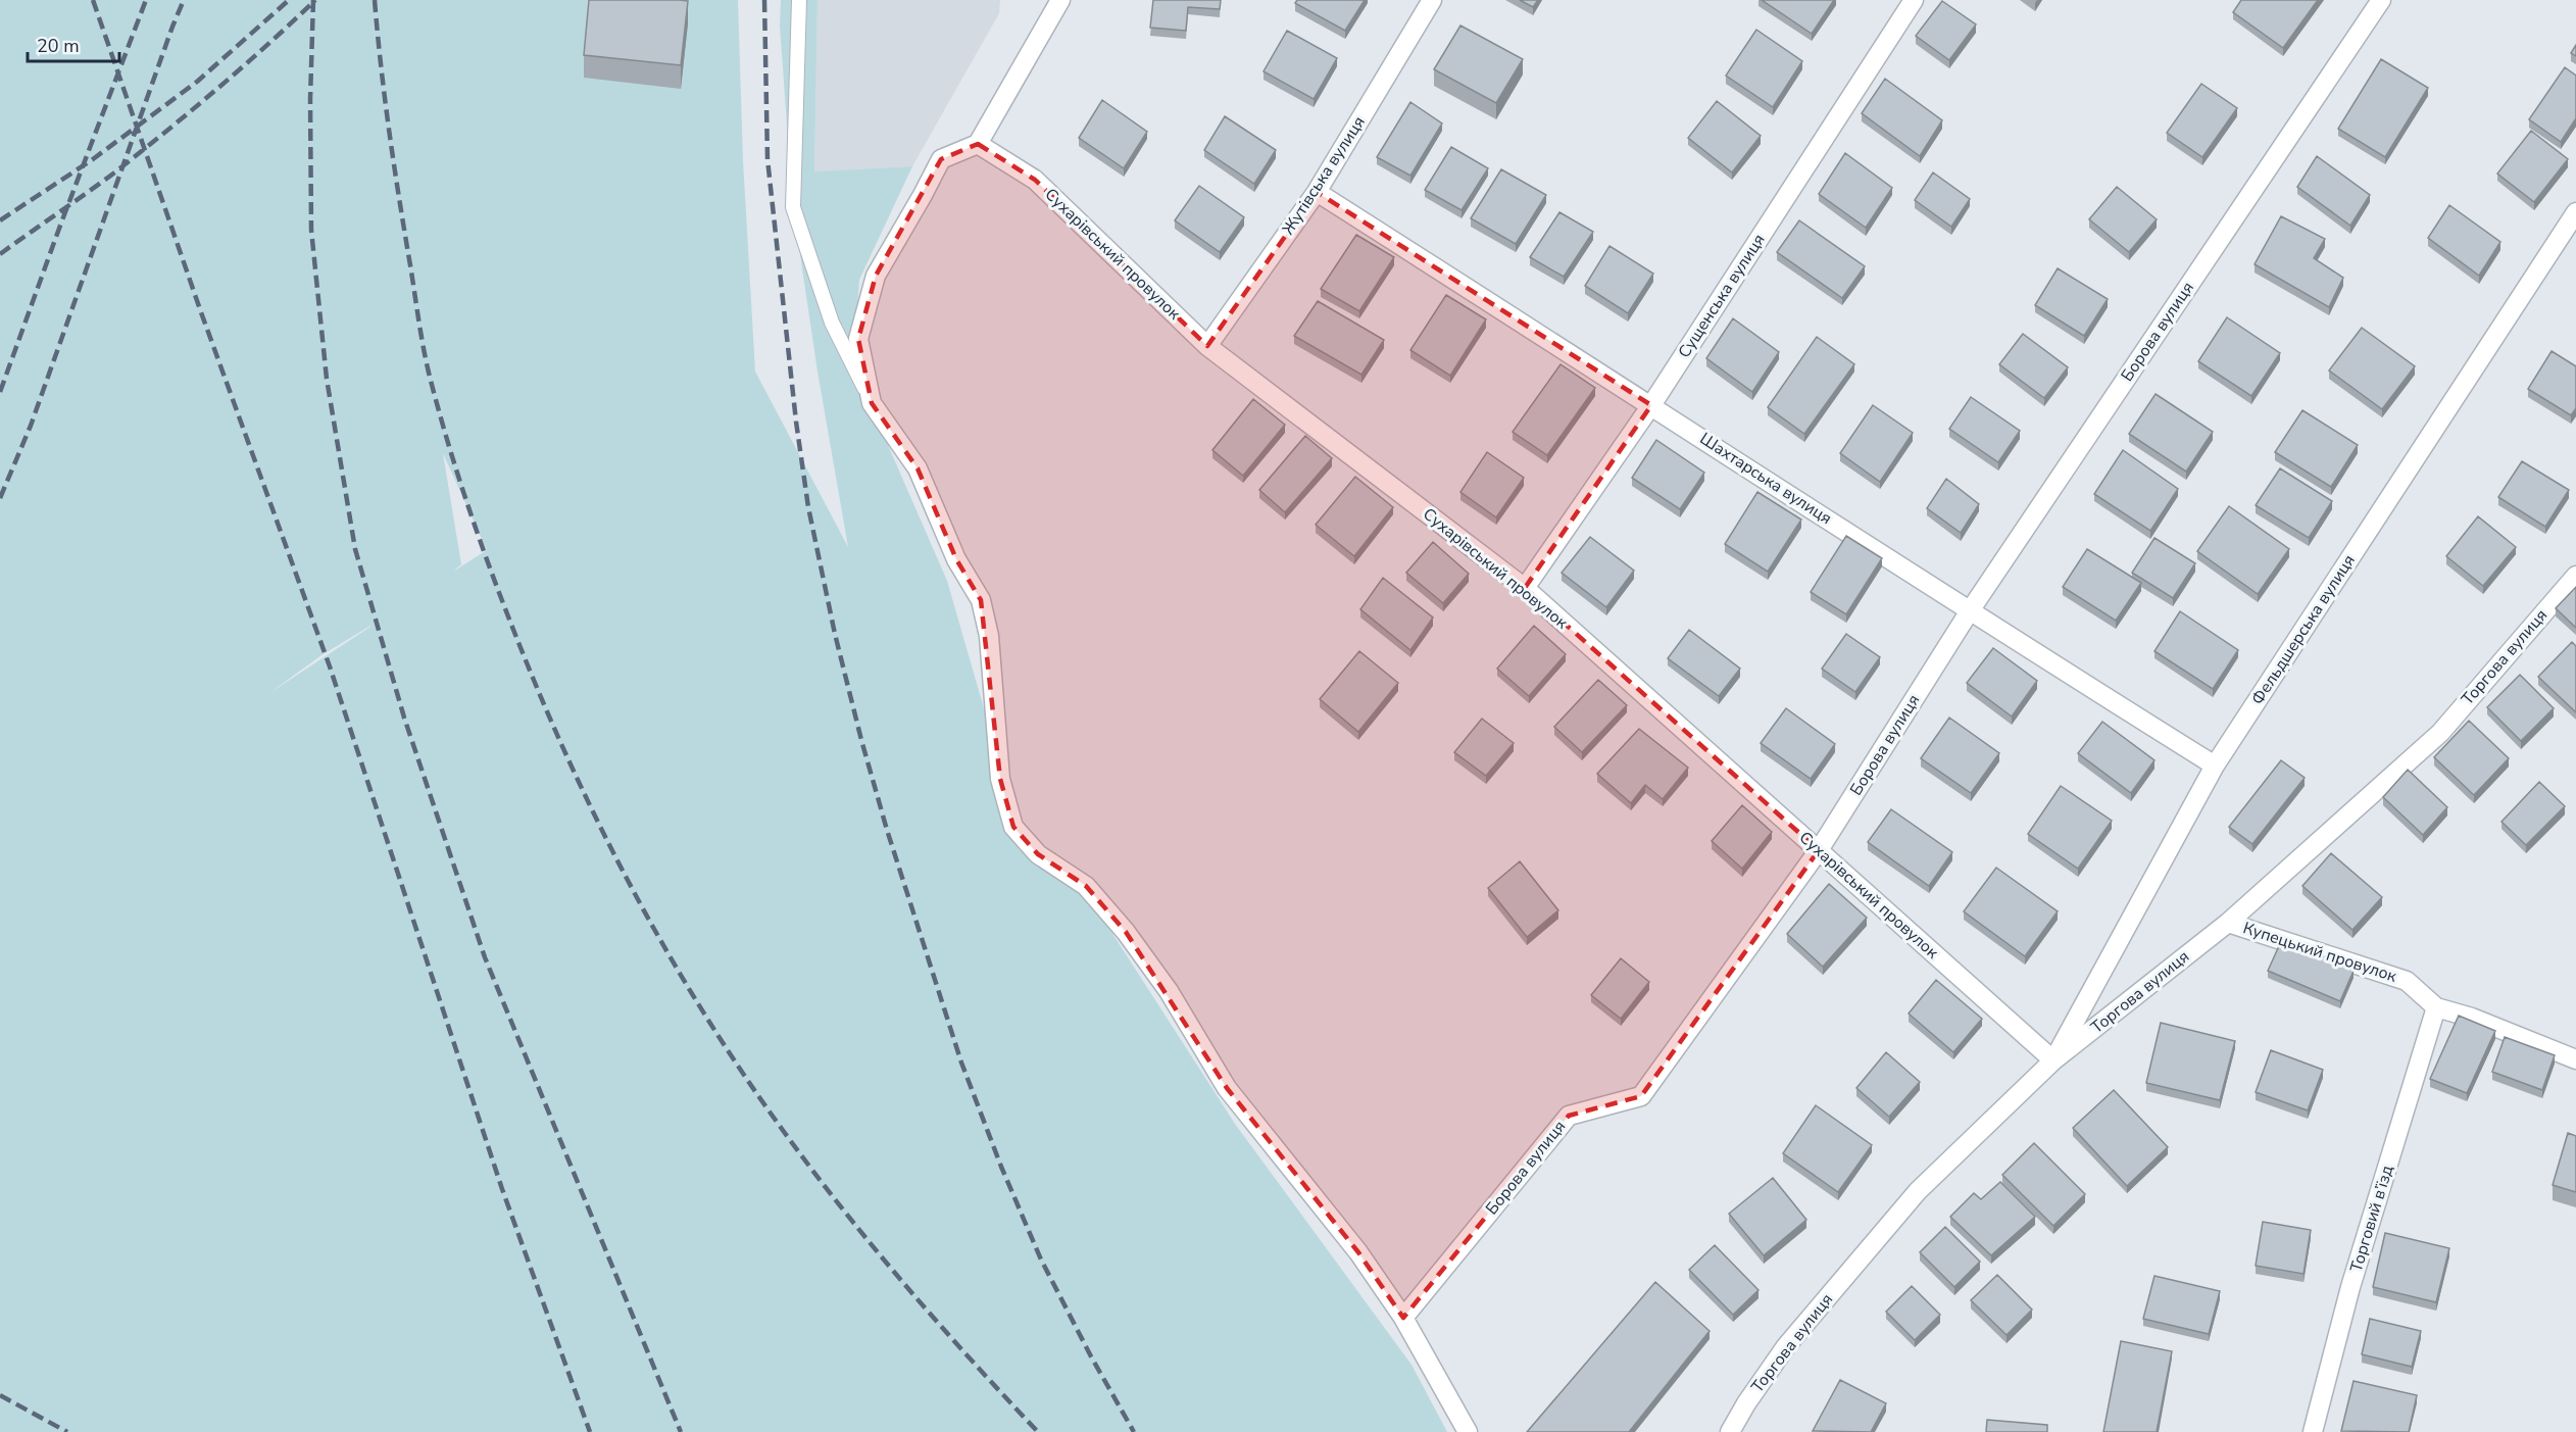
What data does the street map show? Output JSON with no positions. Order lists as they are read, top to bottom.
{
  "streets": {
    "street": [
      "Жутівська вулиця",
      "Сухарівський провулок",
      "Сущенська вулиця",
      "Борова вулиця",
      "Шахтарська вулиця",
      "Фельдшерська вулиця",
      "Торгова вулиця",
      "Купецький провулок",
      "Торговий в’їзд"
    ]
  },
  "crossings": [
    ["Жутівська вулиця", "Сухарівський провулок"],
    ["Жутівська вулиця", "Шахтарська вулиця"],
    ["Сухарівський провулок", "Сущенська вулиця"],
    ["Сухарівський провулок", "Борова вулиця"],
    ["Сухарівський провулок", "Фельдшерська вулиця"],
    ["Сухарівський провулок", "Торгова вулиця"],
    ["Сущенська вулиця", "Шахтарська вулиця"],
    ["Борова вулиця", "Шахтарська вулиця"],
    ["Шахтарська вулиця", "Фельдшерська вулиця"],
    ["Фельдшерська вулиця", "Торгова вулиця"],
    ["Торгова вулиця", "Купецький провулок"],
    ["Купецький провулок", "Торговий в’їзд"]
  ],
  "scale_bar": "20 m"
}
